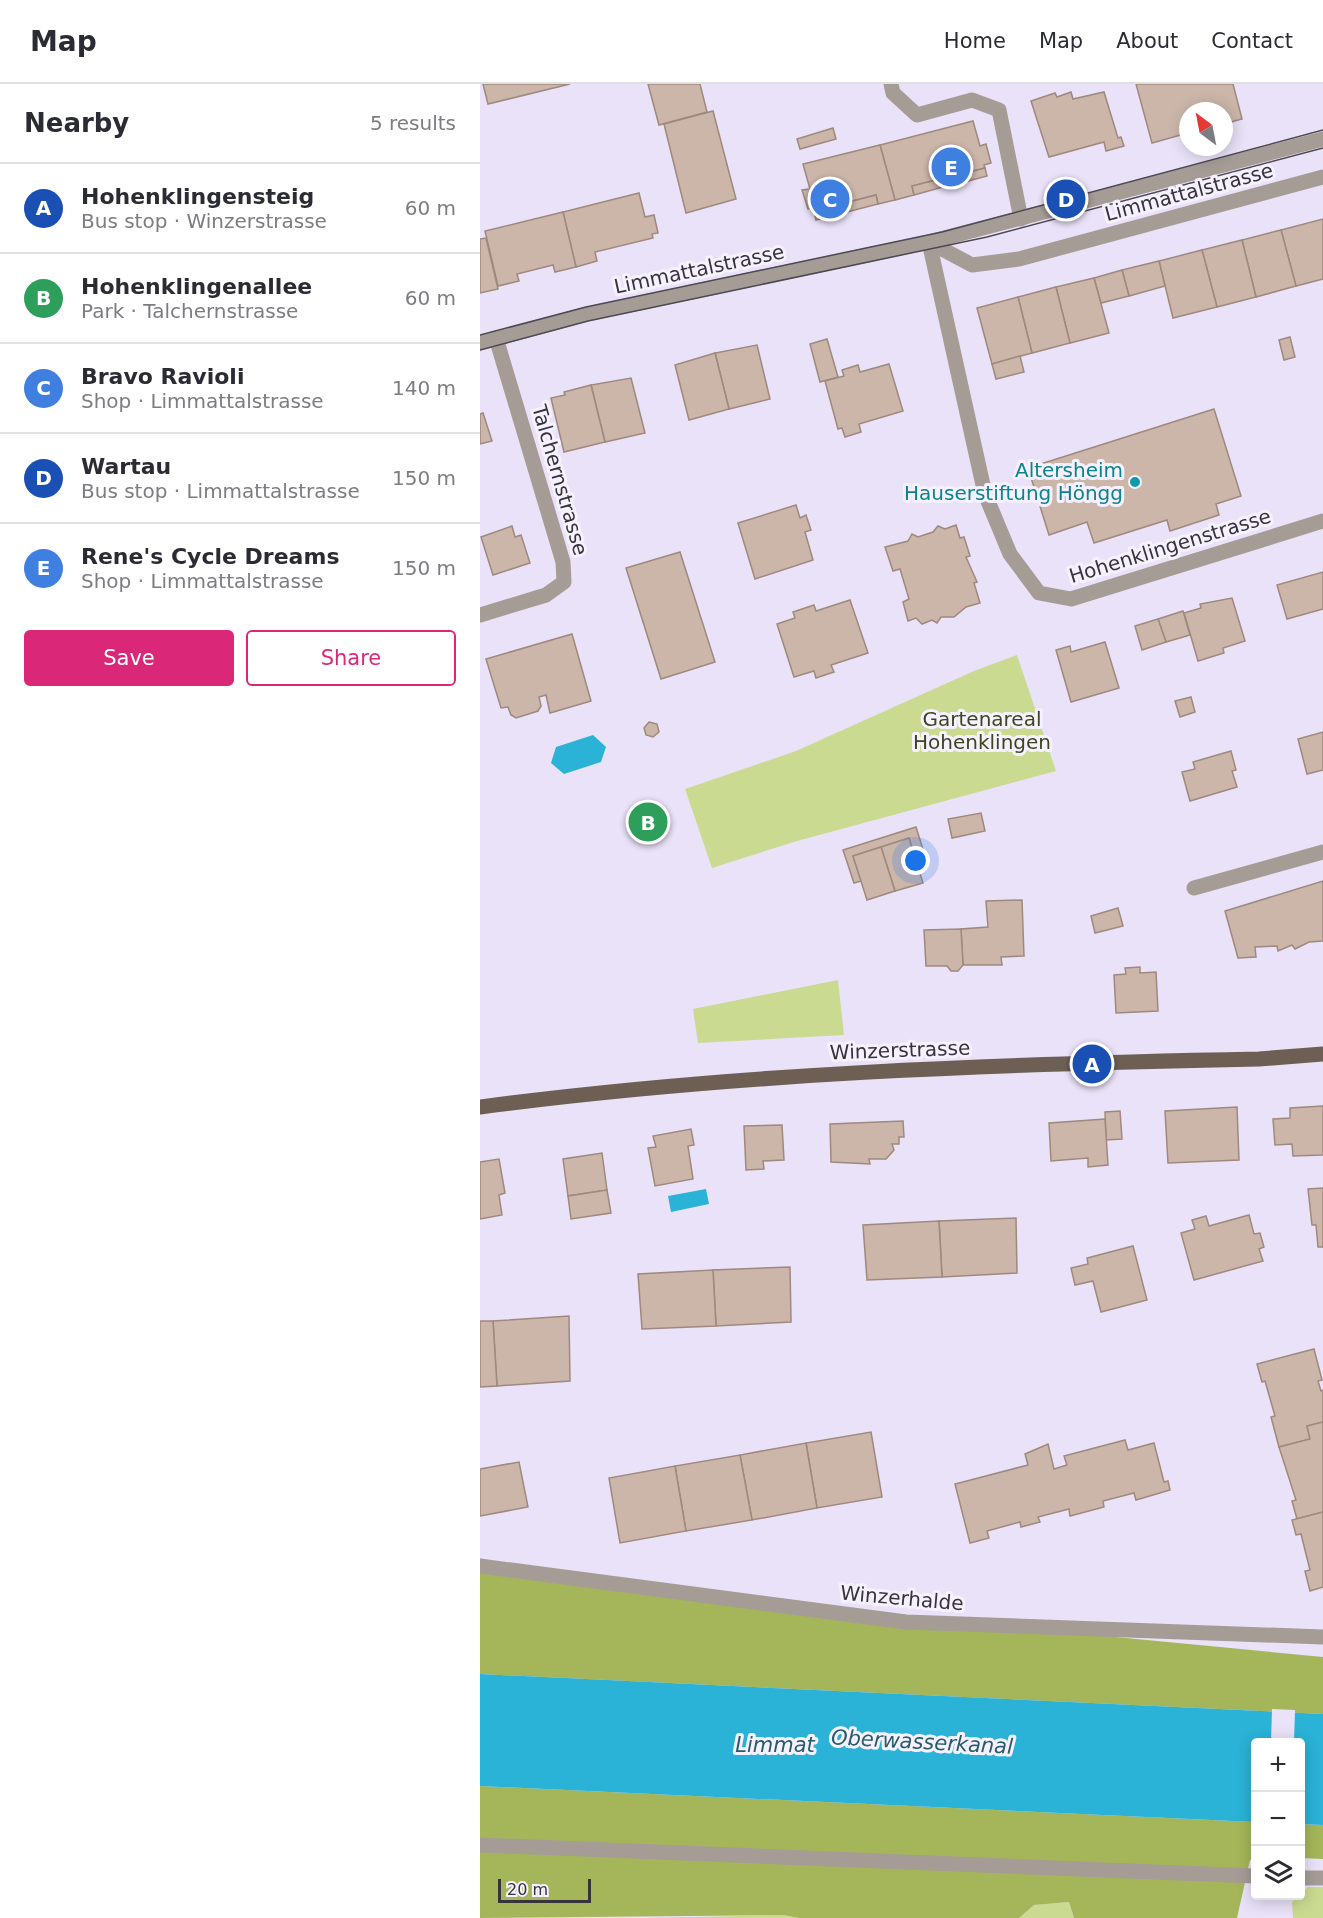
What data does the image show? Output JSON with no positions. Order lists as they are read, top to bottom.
{
  "streets": {
    "main road": ["Winzerstrasse"],
    "street": [
      "Limmattalstrasse",
      "Talchernstrasse",
      "Hohenklingenstrasse",
      "Winzerhalde"
    ]
  },
  "crossings": [
    ["Limmattalstrasse", "Talchernstrasse"],
    ["Limmattalstrasse", "Hohenklingenstrasse"]
  ],
  "water": ["Oberwasserkanal", "Limmat"],
  "parks": ["Gartenareal Hohenklingen"],
  "places": ["Altersheim Hauserstiftung Höngg"],
  "scale_bar": "20 m",
  "north": "top left",
  "page": {
    "header": "Map",
    "nav": [
      "Home",
      "Map",
      "About",
      "Contact"
    ],
    "heading": ["Nearby", "5 results"],
    "pins": [
      "E",
      "C",
      "D",
      "B",
      "A"
    ],
    "list": [
      {
        "mark": "A",
        "name": "Hohenklingensteig",
        "note": "Bus stop · Winzerstrasse",
        "value": "60 m"
      },
      {
        "mark": "B",
        "name": "Hohenklingenallee",
        "note": "Park · Talchernstrasse",
        "value": "60 m"
      },
      {
        "mark": "C",
        "name": "Bravo Ravioli",
        "note": "Shop · Limmattalstrasse",
        "value": "140 m"
      },
      {
        "mark": "D",
        "name": "Wartau",
        "note": "Bus stop · Limmattalstrasse",
        "value": "150 m"
      },
      {
        "mark": "E",
        "name": "Rene's Cycle Dreams",
        "note": "Shop · Limmattalstrasse",
        "value": "150 m"
      }
    ],
    "buttons": ["Save", "Share"],
    "map_buttons": ["+", "−"],
    "scale": "20 m"
  }
}
